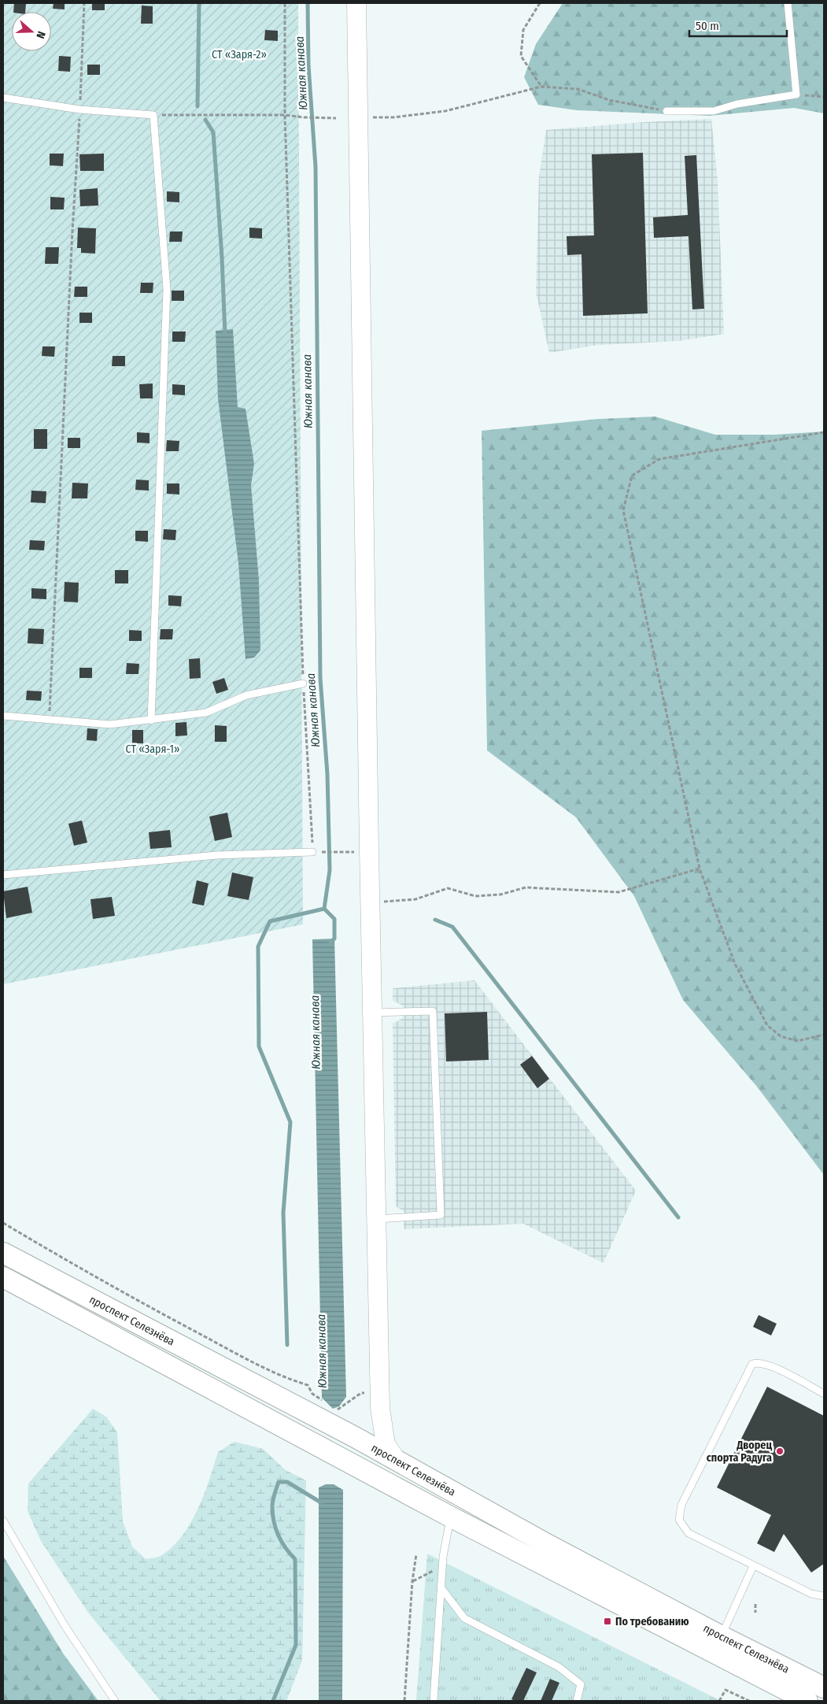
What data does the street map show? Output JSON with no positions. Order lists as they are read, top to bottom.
{
  "streets": {
    "main road": ["проспект Селезнёва"]
  },
  "water": ["Южная канава"],
  "parks": ["СТ «Заря-2»", "СТ «Заря-1»"],
  "places": {
    "other": ["Дворец спорта Радуга"],
    "transit": ["По требованию"]
  },
  "scale_bar": "50 m",
  "north": "right"
}
